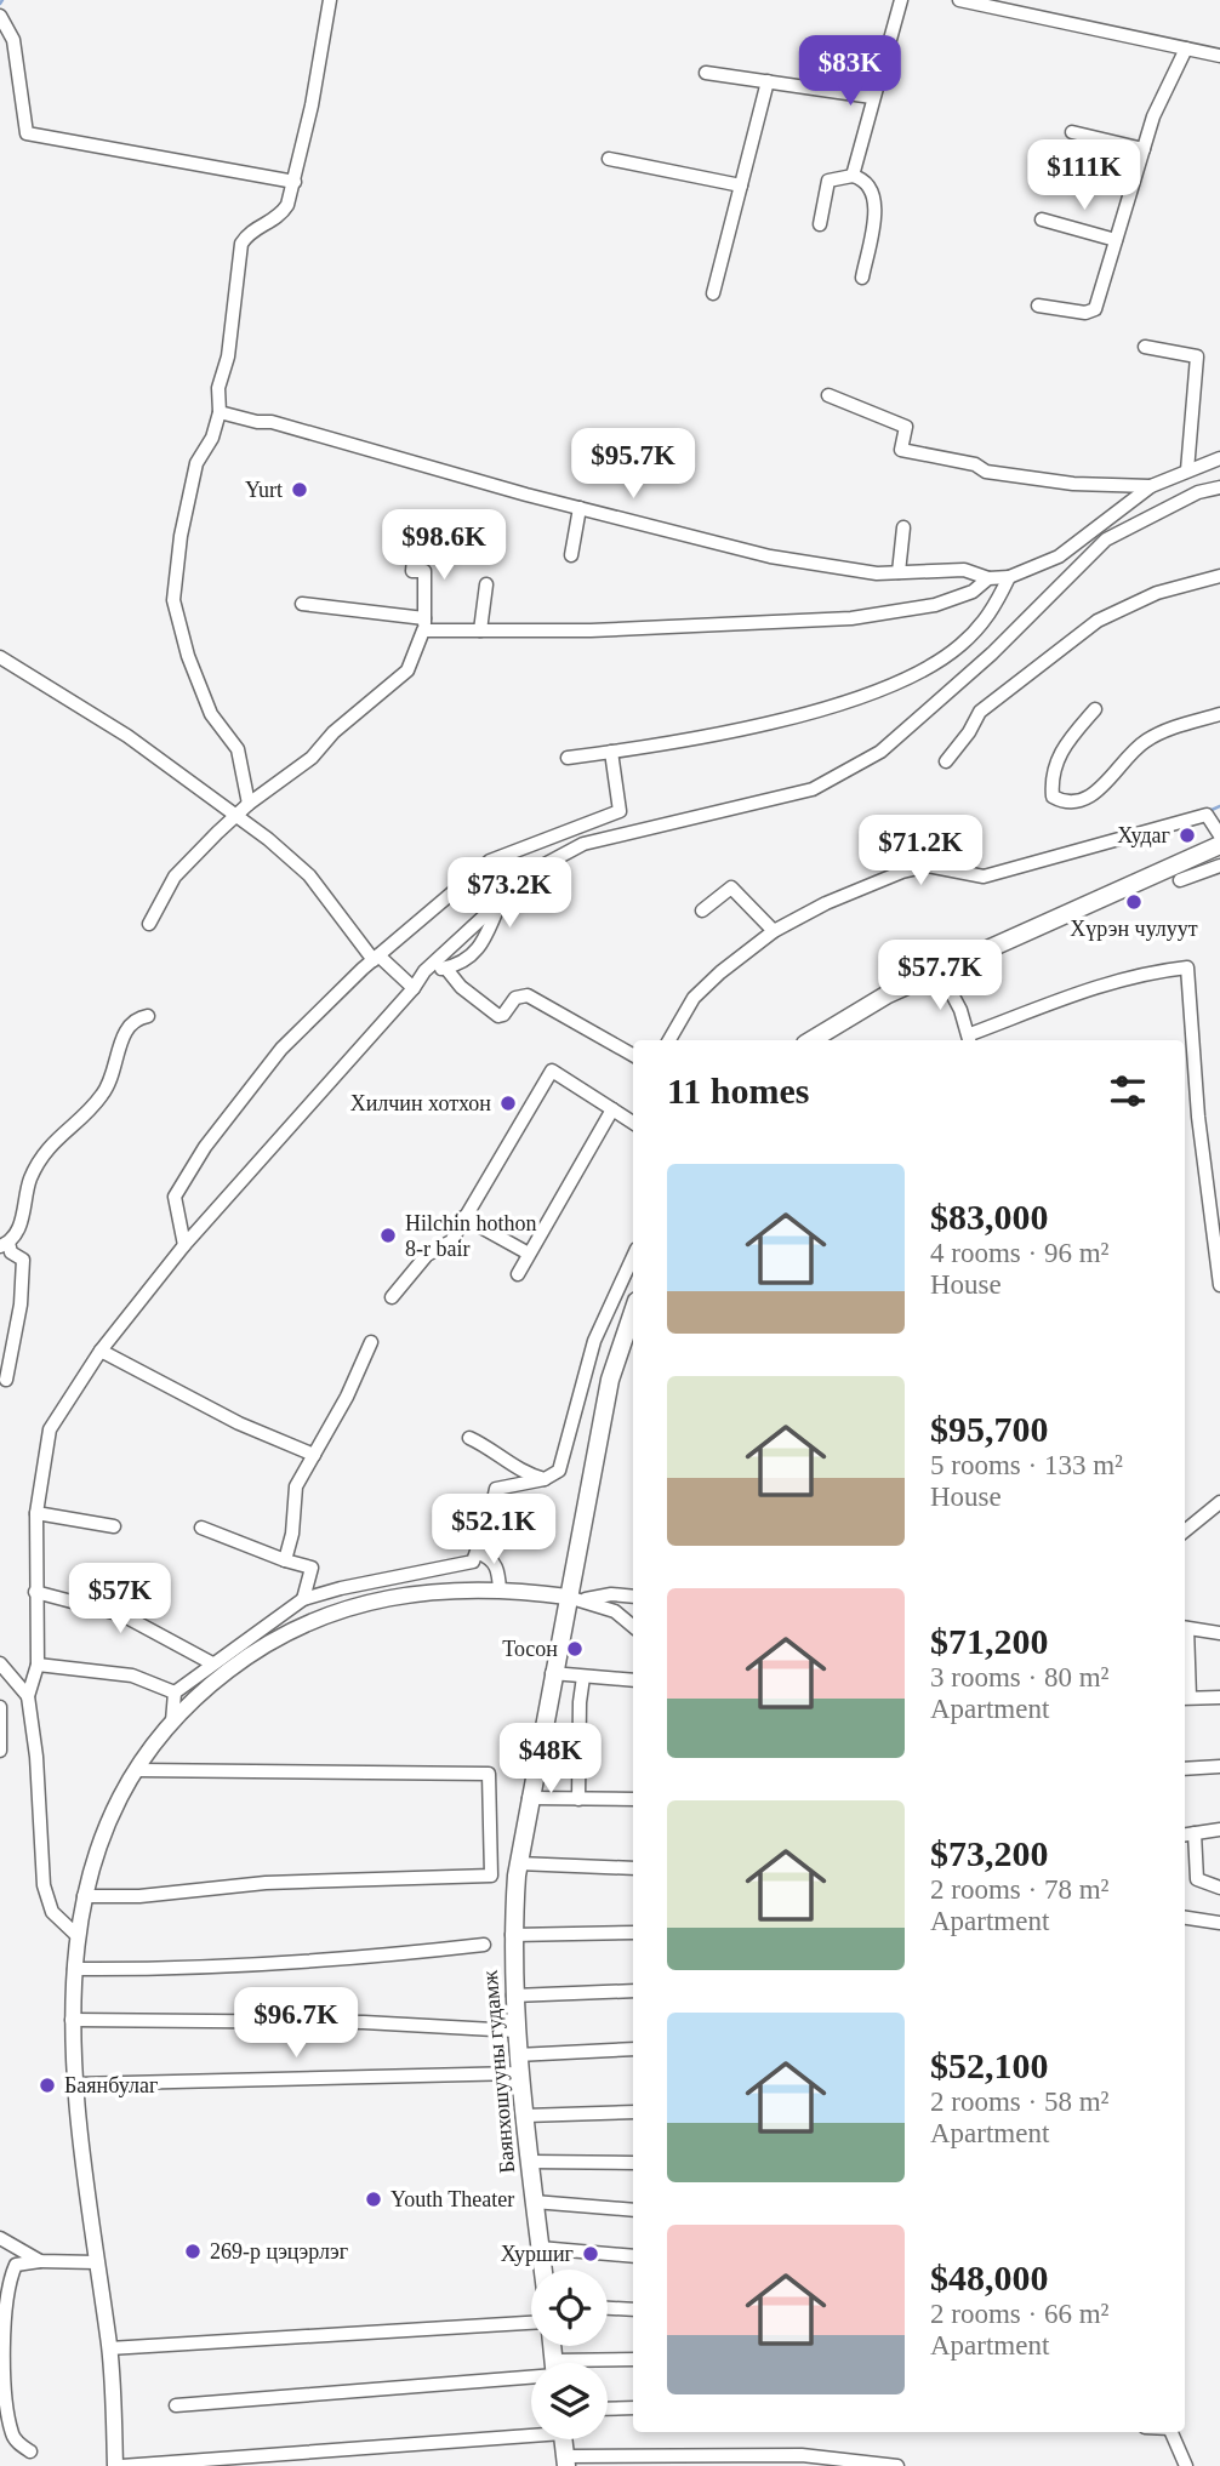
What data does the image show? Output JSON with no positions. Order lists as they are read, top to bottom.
{
  "streets": {
    "main road": ["Баянхошууны гудамж"]
  },
  "places": [
    "Yurt",
    "Худаг",
    "Хүрэн чулуут",
    "Хилчин хотхон",
    "Hilchin hothon 8-r bair",
    "Тосон",
    "Баянбулаг",
    "Youth Theater",
    "269-р цэцэрлэг",
    "Хуршиг"
  ],
  "page": {
    "price": [
      "$83K",
      "$111K",
      "$95.7K",
      "$98.6K",
      "$71.2K",
      "$73.2K",
      "$57.7K",
      "$52.1K",
      "$57K",
      "$48K",
      "$96.7K"
    ],
    "heading": "11 homes",
    "list": [
      {
        "name": "$83,000",
        "note": "4 rooms · 96 m² · House"
      },
      {
        "name": "$95,700",
        "note": "5 rooms · 133 m² · House"
      },
      {
        "name": "$71,200",
        "note": "3 rooms · 80 m² · Apartment"
      },
      {
        "name": "$73,200",
        "note": "2 rooms · 78 m² · Apartment"
      },
      {
        "name": "$52,100",
        "note": "2 rooms · 58 m² · Apartment"
      },
      {
        "name": "$48,000",
        "note": "2 rooms · 66 m² · Apartment"
      }
    ]
  }
}
